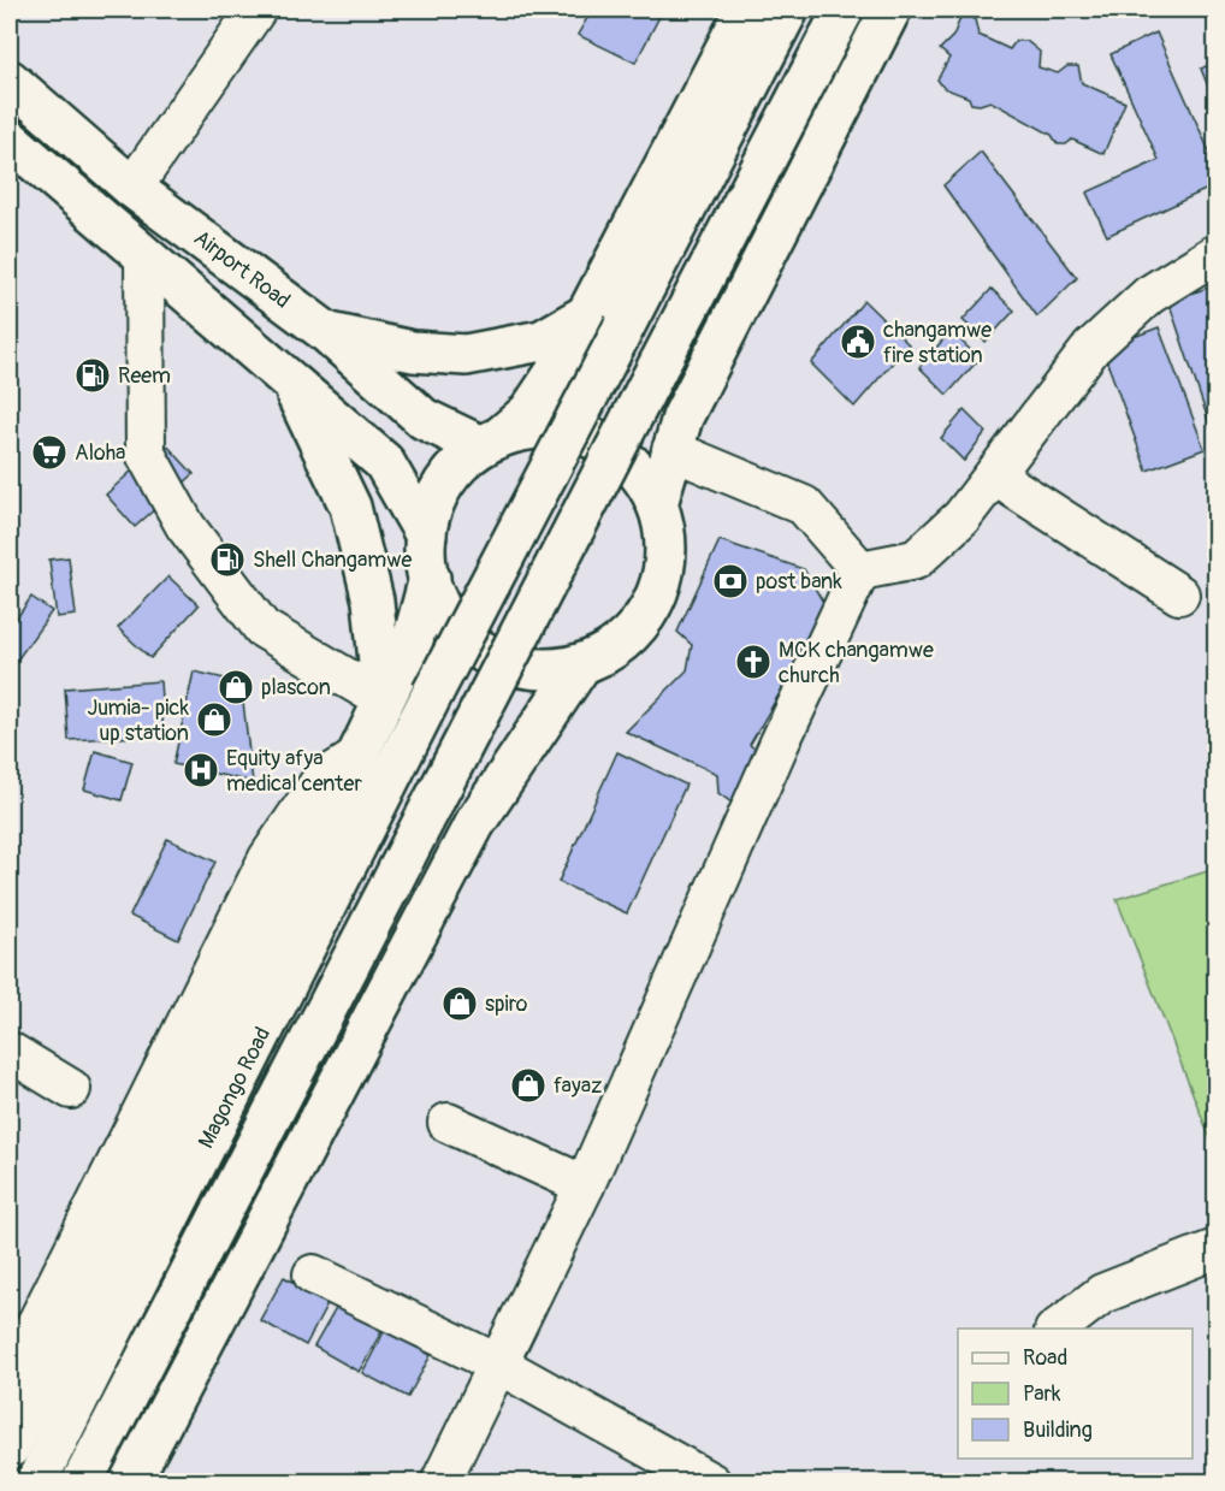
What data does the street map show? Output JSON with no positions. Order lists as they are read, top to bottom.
{
  "streets": {
    "main road": ["Airport Road", "Magongo Road"]
  },
  "places": {
    "public building": ["changamwe fire station"],
    "fuel station": ["Reem", "Shell Changamwe"],
    "supermarket": ["Aloha"],
    "bank": ["post bank"],
    "church": ["MCK changamwe church"],
    "shop": [
      "plascon",
      "Jumia- pick up station",
      "spiro",
      "fayaz"
    ],
    "hospital": ["Equity afya medical center"]
  },
  "legend": ["Road", "Park", "Building"]
}
